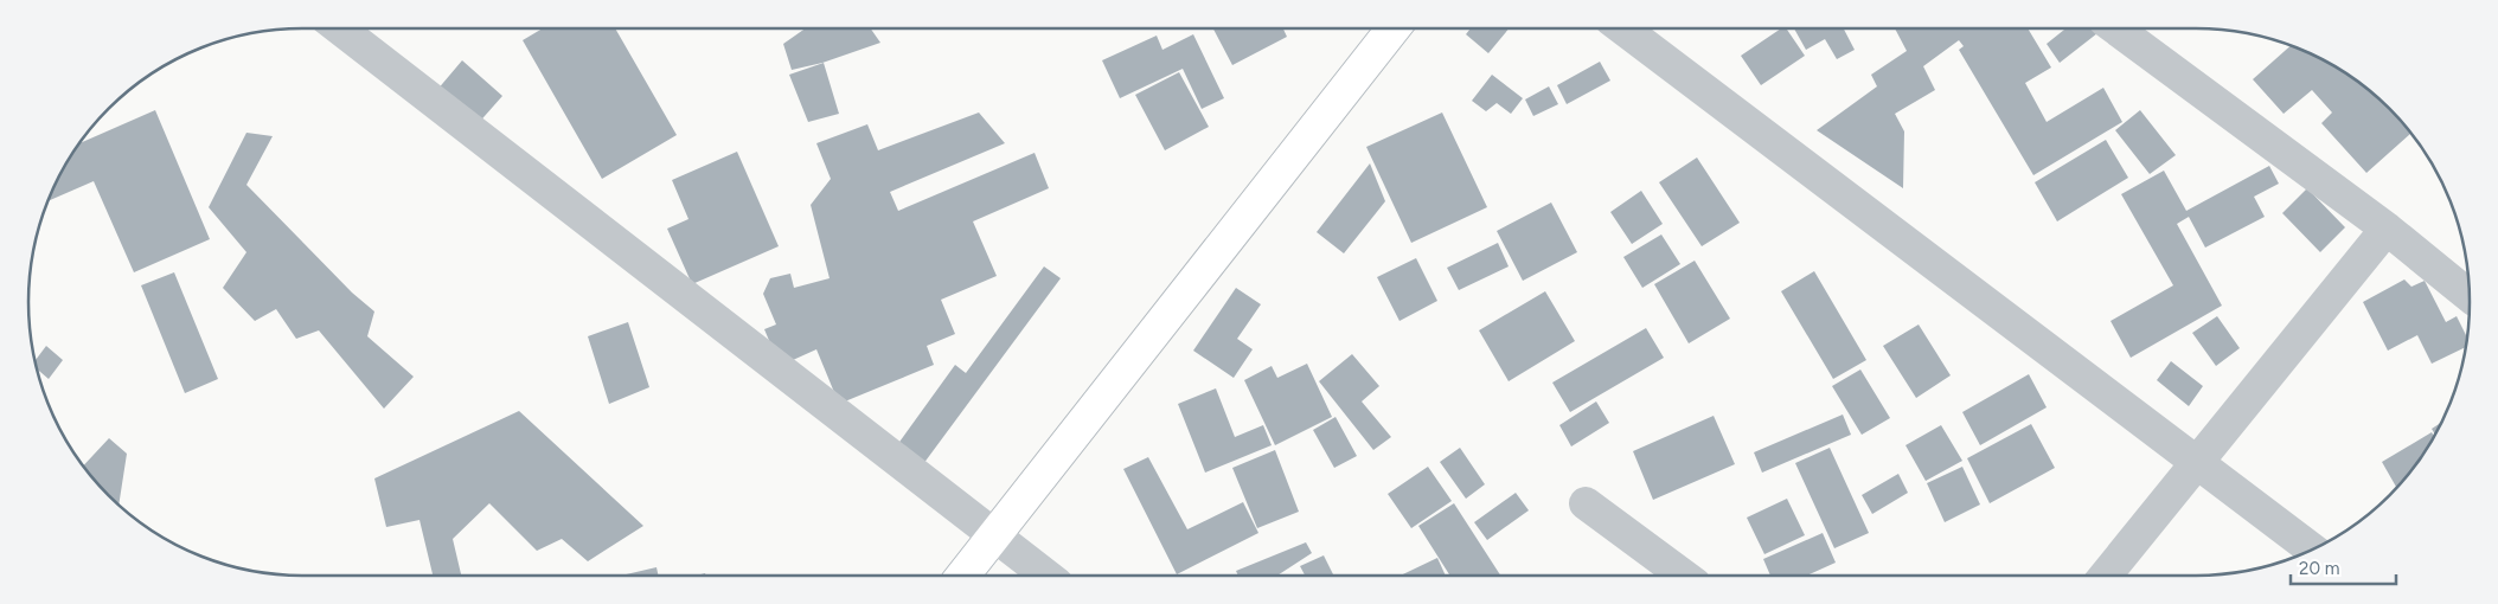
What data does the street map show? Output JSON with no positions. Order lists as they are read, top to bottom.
{
  "scale_bar": "20 m"
}
